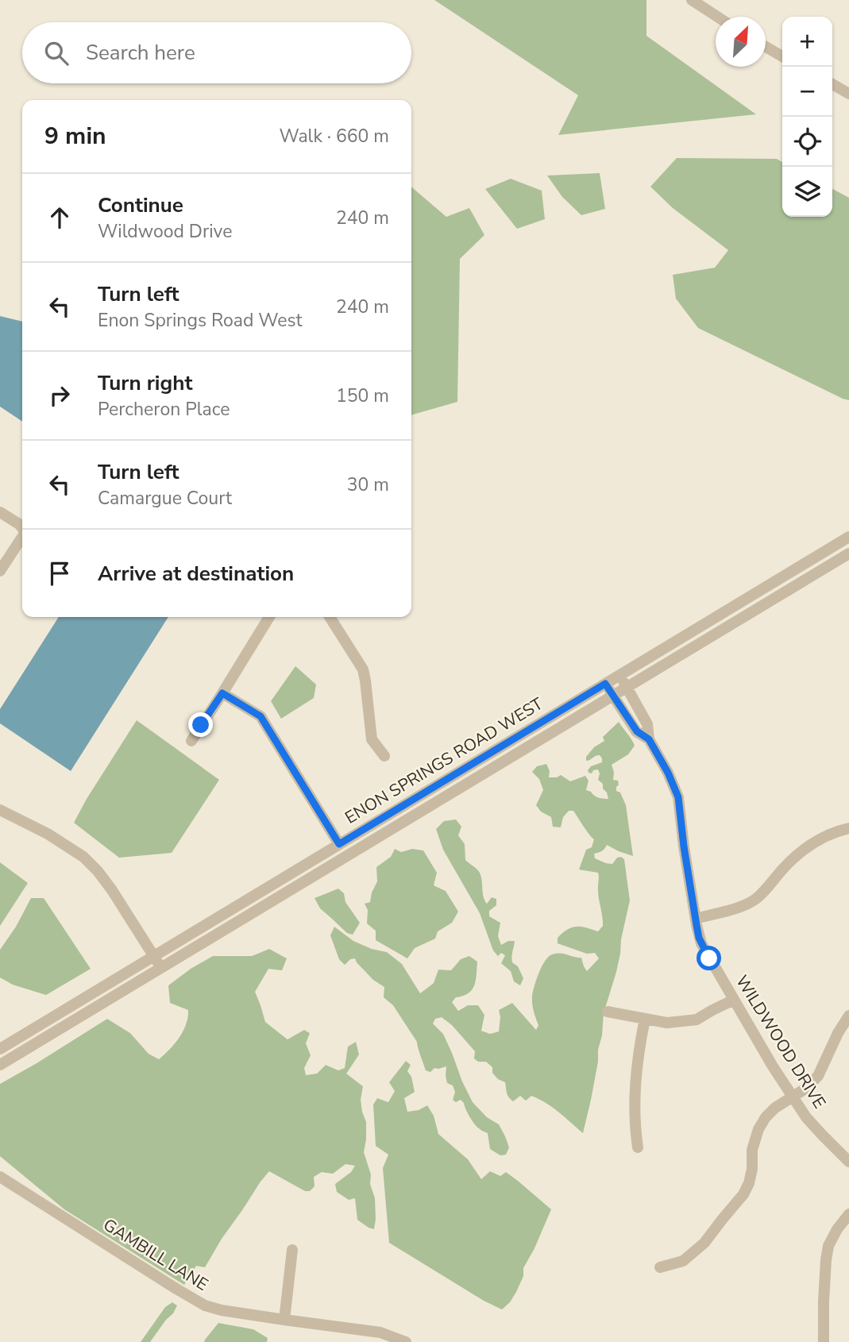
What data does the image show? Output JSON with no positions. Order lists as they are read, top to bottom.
{
  "streets": {
    "street": ["ENON SPRINGS ROAD WEST", "WILDWOOD DRIVE", "GAMBILL LANE"]
  },
  "crossings": [
    ["ENON SPRINGS ROAD WEST", "WILDWOOD DRIVE"]
  ],
  "north": "top right",
  "page": {
    "map_buttons": ["+", "−"],
    "search": "Search here",
    "heading": ["9 min", "Walk · 660 m"],
    "list": [
      ["Continue", "Wildwood Drive", "240 m"],
      ["Turn left", "Enon Springs Road West", "240 m"],
      ["Turn right", "Percheron Place", "150 m"],
      ["Turn left", "Camargue Court", "30 m"],
      "Arrive at destination"
    ]
  }
}
